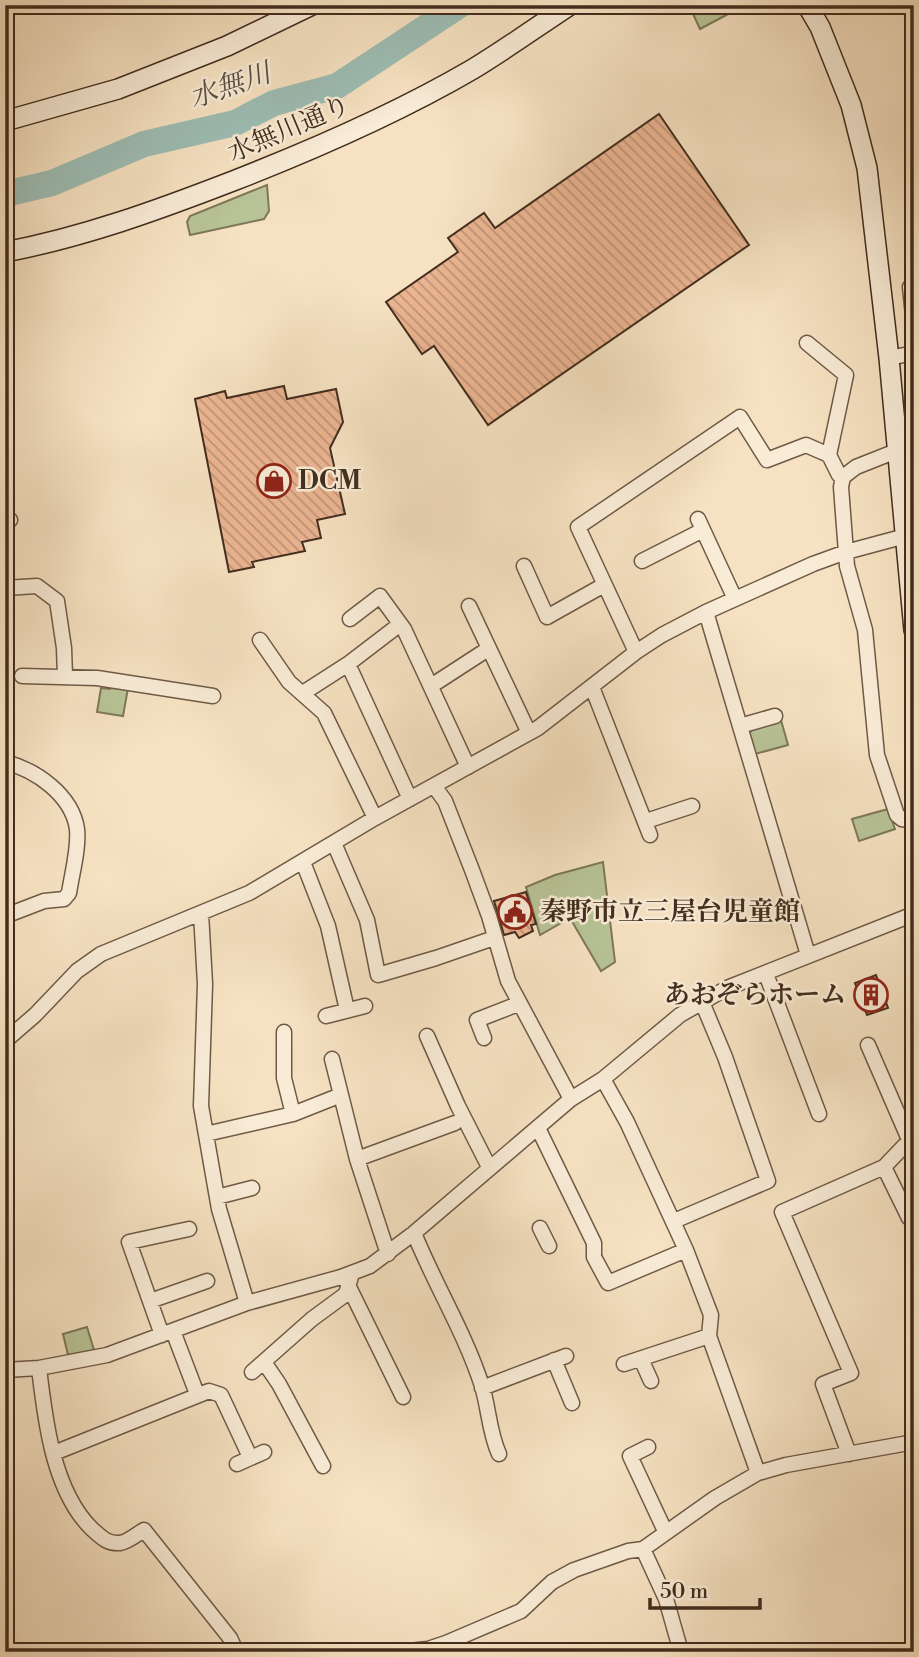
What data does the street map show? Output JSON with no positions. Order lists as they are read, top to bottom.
{
  "streets": {
    "street": ["水無川通り"]
  },
  "water": ["水無川"],
  "places": {
    "shop": ["DCM"],
    "public building": ["秦野市立三屋台児童館"],
    "building": ["あおぞらホーム"]
  },
  "scale_bar": "50 m"
}
